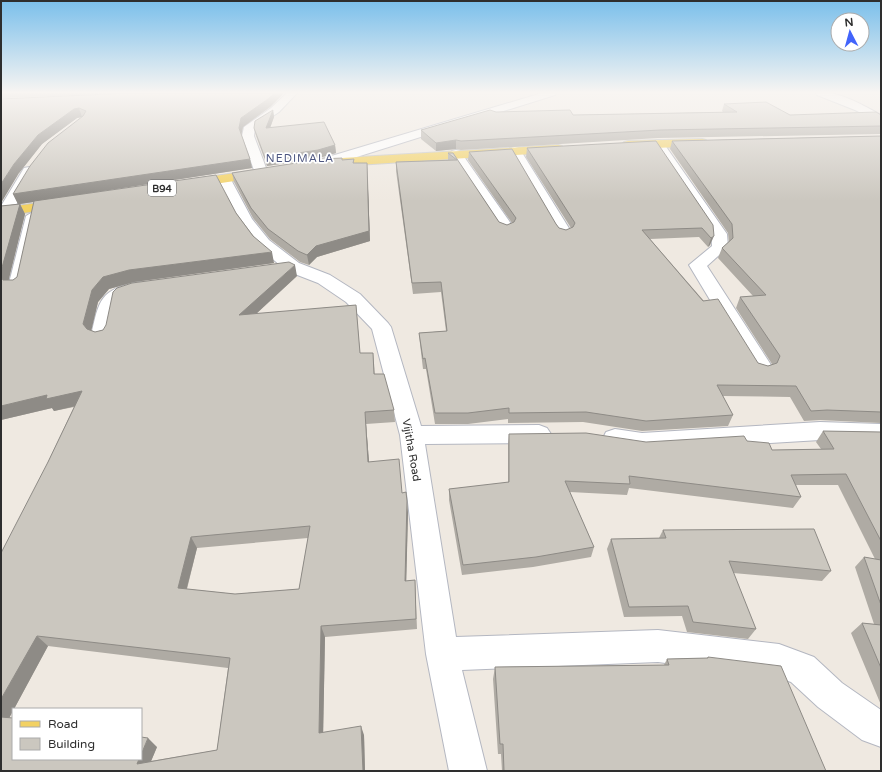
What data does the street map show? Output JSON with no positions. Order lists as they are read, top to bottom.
{
  "streets": {
    "main road": ["B94"],
    "street": ["Vijitha Road"]
  },
  "crossings": [
    ["B94", "Vijitha Road"]
  ],
  "districts": ["NEDIMALA"],
  "legend": ["Road", "Building"],
  "north": "top"
}
